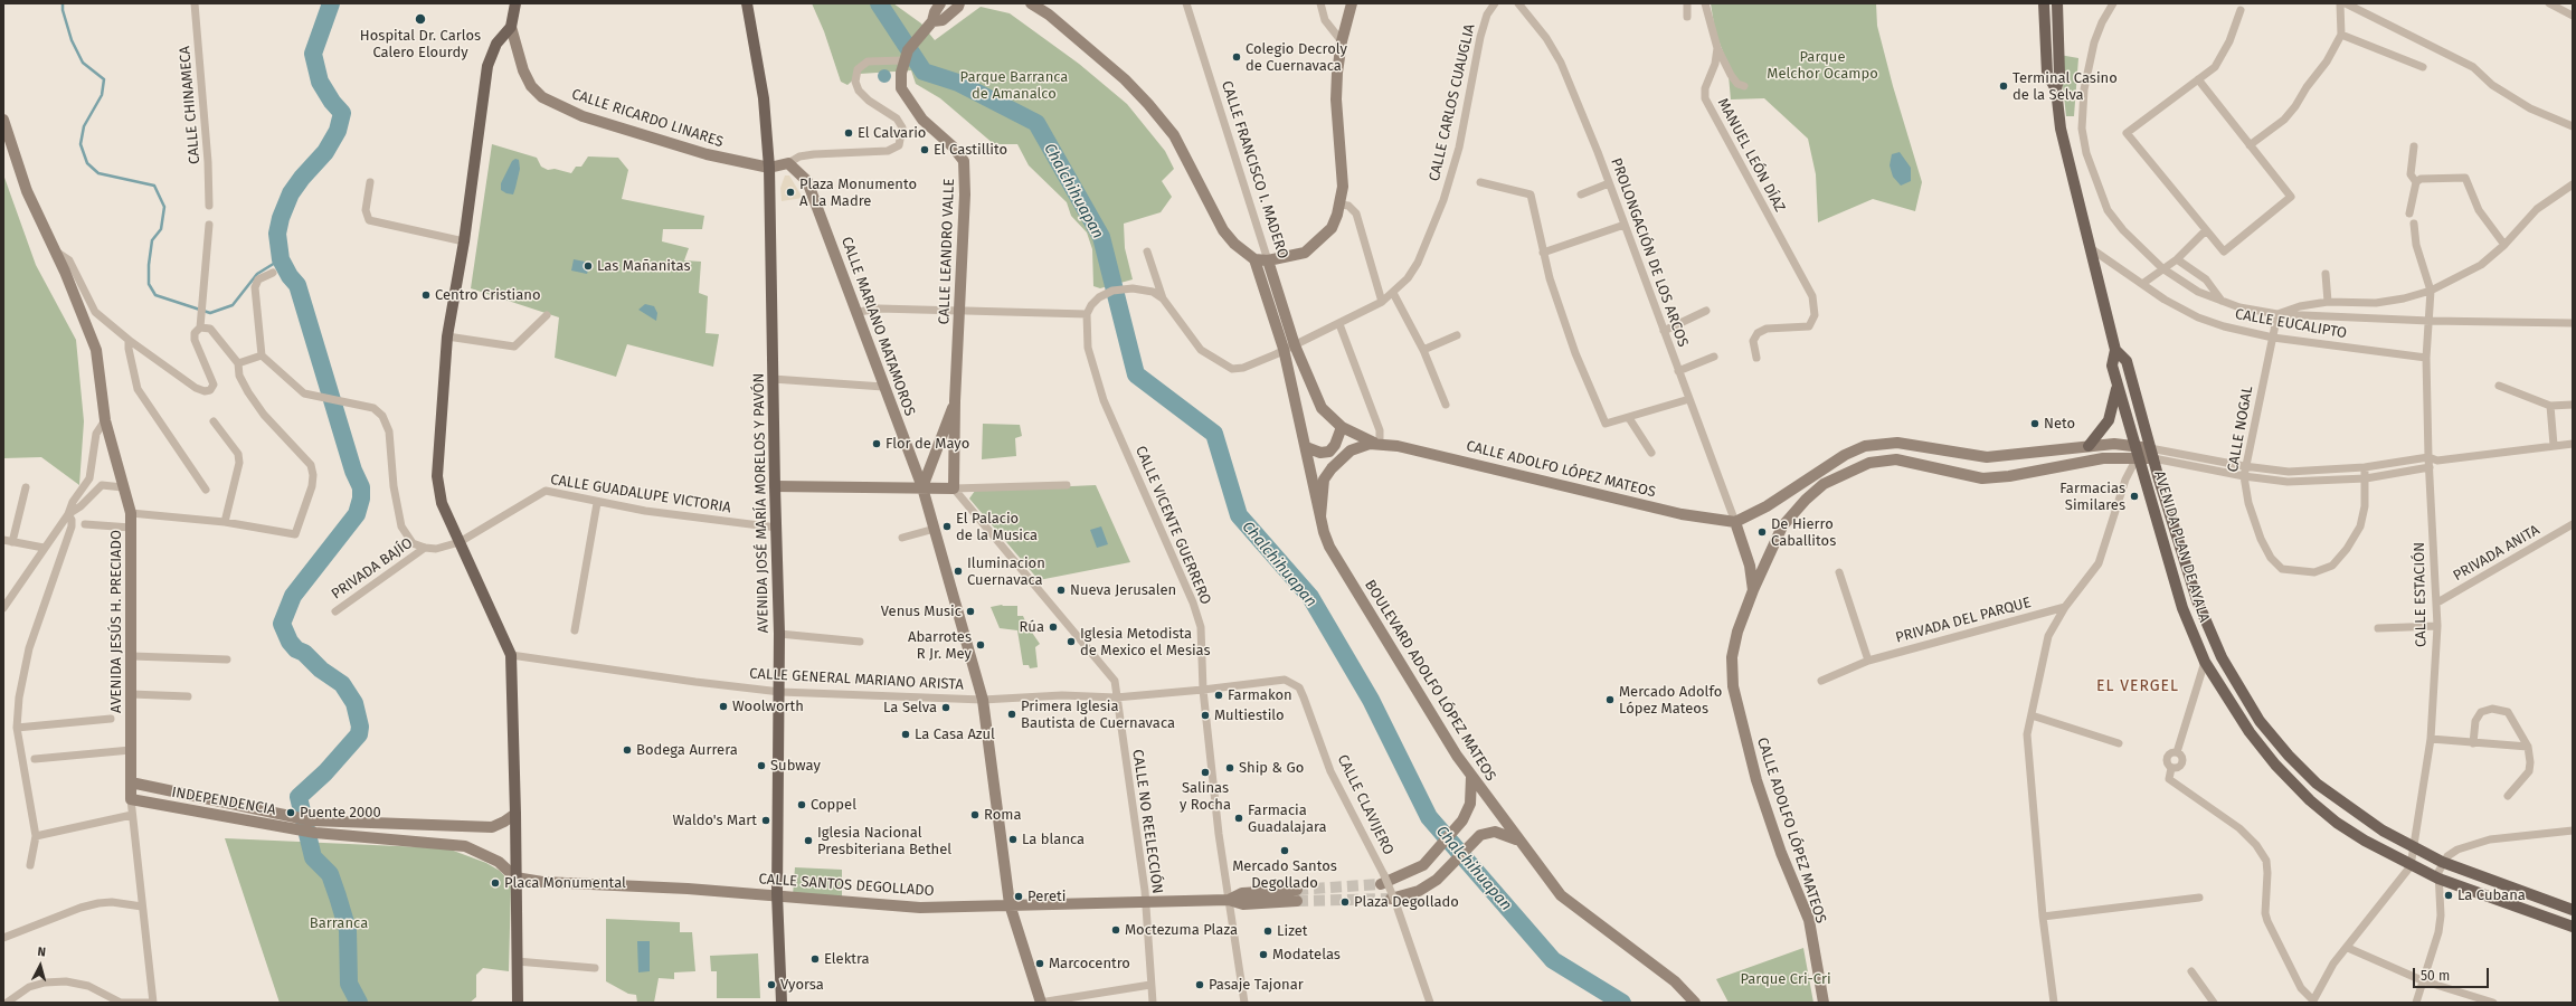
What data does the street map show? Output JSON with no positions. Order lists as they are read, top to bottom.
{
  "streets": {
    "main road": ["AVENIDA JOSÉ MARÍA MORELOS Y PAVÓN", "AVENIDA PLAN DE AYALA"],
    "street": [
      "CALLE CARLOS CUAUGLIA",
      "CALLE CHINAMECA",
      "CALLE RICARDO LINARES",
      "MANUEL LEÓN DÍAZ",
      "CALLE FRANCISCO I. MADERO",
      "CALLE LEANDRO VALLE",
      "PROLONGACIÓN DE LOS ARCOS",
      "CALLE EUCALIPTO",
      "CALLE MARIANO MATAMOROS",
      "CALLE NOGAL",
      "CALLE ADOLFO LÓPEZ MATEOS",
      "CALLE GUADALUPE VICTORIA",
      "CALLE VICENTE GUERRERO",
      "PRIVADA ANITA",
      "PRIVADA BAJÍO",
      "CALLE ESTACIÓN",
      "PRIVADA DEL PARQUE",
      "AVENIDA JESÚS H. PRECIADO",
      "CALLE GENERAL MARIANO ARISTA",
      "BOULEVARD ADOLFO LÓPEZ MATEOS",
      "INDEPENDENCIA",
      "CALLE CLAVIJERO",
      "CALLE NO REELECCIÓN",
      "CALLE SANTOS DEGOLLADO"
    ]
  },
  "crossings": [
    ["CALLE CARLOS CUAUGLIA", "CALLE FRANCISCO I. MADERO"],
    ["CALLE CARLOS CUAUGLIA", "CALLE ADOLFO LÓPEZ MATEOS"],
    ["CALLE CARLOS CUAUGLIA", "CALLE VICENTE GUERRERO"],
    ["CALLE CARLOS CUAUGLIA", "BOULEVARD ADOLFO LÓPEZ MATEOS"],
    ["CALLE RICARDO LINARES", "AVENIDA JOSÉ MARÍA MORELOS Y PAVÓN"],
    ["CALLE FRANCISCO I. MADERO", "CALLE ADOLFO LÓPEZ MATEOS"],
    ["CALLE FRANCISCO I. MADERO", "BOULEVARD ADOLFO LÓPEZ MATEOS"],
    ["CALLE LEANDRO VALLE", "CALLE NO REELECCIÓN"],
    ["PROLONGACIÓN DE LOS ARCOS", "CALLE ADOLFO LÓPEZ MATEOS"],
    ["CALLE EUCALIPTO", "CALLE NOGAL"],
    ["CALLE EUCALIPTO", "AVENIDA PLAN DE AYALA"],
    ["CALLE EUCALIPTO", "CALLE ESTACIÓN"],
    ["CALLE MARIANO MATAMOROS", "CALLE GENERAL MARIANO ARISTA"],
    ["CALLE MARIANO MATAMOROS", "CALLE SANTOS DEGOLLADO"],
    ["CALLE ADOLFO LÓPEZ MATEOS", "AVENIDA PLAN DE AYALA"],
    ["CALLE ADOLFO LÓPEZ MATEOS", "BOULEVARD ADOLFO LÓPEZ MATEOS"],
    ["CALLE GUADALUPE VICTORIA", "AVENIDA JOSÉ MARÍA MORELOS Y PAVÓN"],
    ["CALLE GUADALUPE VICTORIA", "PRIVADA BAJÍO"],
    ["AVENIDA JOSÉ MARÍA MORELOS Y PAVÓN", "CALLE GENERAL MARIANO ARISTA"],
    ["AVENIDA JOSÉ MARÍA MORELOS Y PAVÓN", "CALLE SANTOS DEGOLLADO"],
    ["CALLE VICENTE GUERRERO", "CALLE GENERAL MARIANO ARISTA"],
    ["CALLE VICENTE GUERRERO", "CALLE CLAVIJERO"],
    ["CALLE VICENTE GUERRERO", "CALLE SANTOS DEGOLLADO"],
    ["AVENIDA PLAN DE AYALA", "CALLE ESTACIÓN"],
    ["PRIVADA ANITA", "CALLE ESTACIÓN"],
    ["AVENIDA JESÚS H. PRECIADO", "INDEPENDENCIA"],
    ["CALLE GENERAL MARIANO ARISTA", "CALLE CLAVIJERO"],
    ["CALLE GENERAL MARIANO ARISTA", "CALLE NO REELECCIÓN"],
    ["INDEPENDENCIA", "CALLE SANTOS DEGOLLADO"],
    ["CALLE NO REELECCIÓN", "CALLE SANTOS DEGOLLADO"]
  ],
  "districts": ["EL VERGEL"],
  "water": ["Chalchihuapan"],
  "parks": [
    "Parque Melchor Ocampo",
    "Parque Barranca de Amanalco",
    "Barranca",
    "Parque Cri-Cri"
  ],
  "places": [
    "Hospital Dr. Carlos Calero Elourdy",
    "Colegio Decroly de Cuernavaca",
    "Terminal Casino de la Selva",
    "El Calvario",
    "El Castillito",
    "Plaza Monumento A La Madre",
    "Las Mañanitas",
    "Centro Cristiano",
    "Neto",
    "Flor de Mayo",
    "Farmacias Similares",
    "El Palacio de la Musica",
    "De Hierro Caballitos",
    "Iluminacion Cuernavaca",
    "Nueva Jerusalen",
    "Venus Music",
    "Rúa",
    "Iglesia Metodista de Mexico el Mesias",
    "Abarrotes R Jr. Mey",
    "Farmakon",
    "Mercado Adolfo López Mateos",
    "Woolworth",
    "La Selva",
    "Primera Iglesia Bautista de Cuernavaca",
    "Multiestilo",
    "La Casa Azul",
    "Bodega Aurrera",
    "Subway",
    "Ship & Go",
    "Salinas y Rocha",
    "Coppel",
    "Puente 2000",
    "Roma",
    "Farmacia Guadalajara",
    "Waldo's Mart",
    "La blanca",
    "Iglesia Nacional Presbiteriana Bethel",
    "Mercado Santos Degollado",
    "Placa Monumental",
    "La Cubana",
    "Pereti",
    "Plaza Degollado",
    "Moctezuma Plaza",
    "Lizet",
    "Modatelas",
    "Elektra",
    "Marcocentro",
    "Vyorsa",
    "Pasaje Tajonar"
  ],
  "scale_bar": "50 m",
  "north": "top"
}
